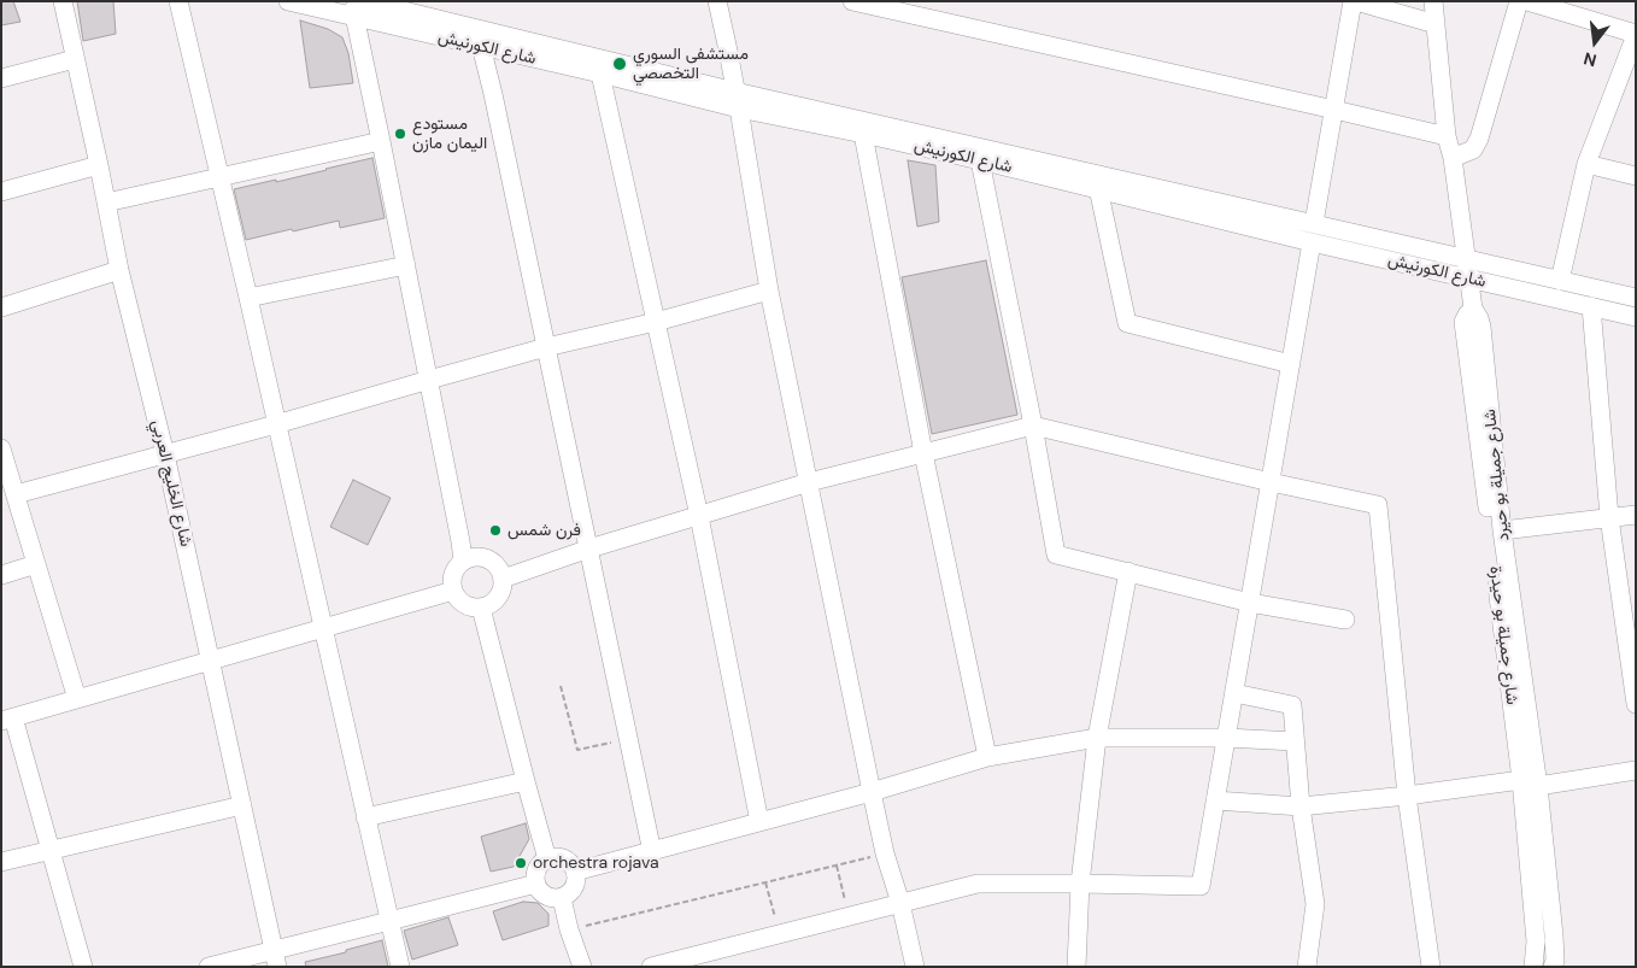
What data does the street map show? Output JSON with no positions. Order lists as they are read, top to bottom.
{
  "streets": {
    "street": [
      "شارع الكورنيش",
      "شارع جميلة بو حيرد",
      "شارع الخليج العربي",
      "شارع جميلة بو حيدرة"
    ]
  },
  "crossings": [
    ["شارع الكورنيش", "شارع جميلة بو حيرد"],
    ["شارع جميلة بو حيرد", "شارع جميلة بو حيدرة"]
  ],
  "places": [
    "مستشفى السوري التخصصي",
    "مستودع اليمان مازن",
    "فرن شمس",
    "orchestra rojava"
  ],
  "north": "bottom"
}
